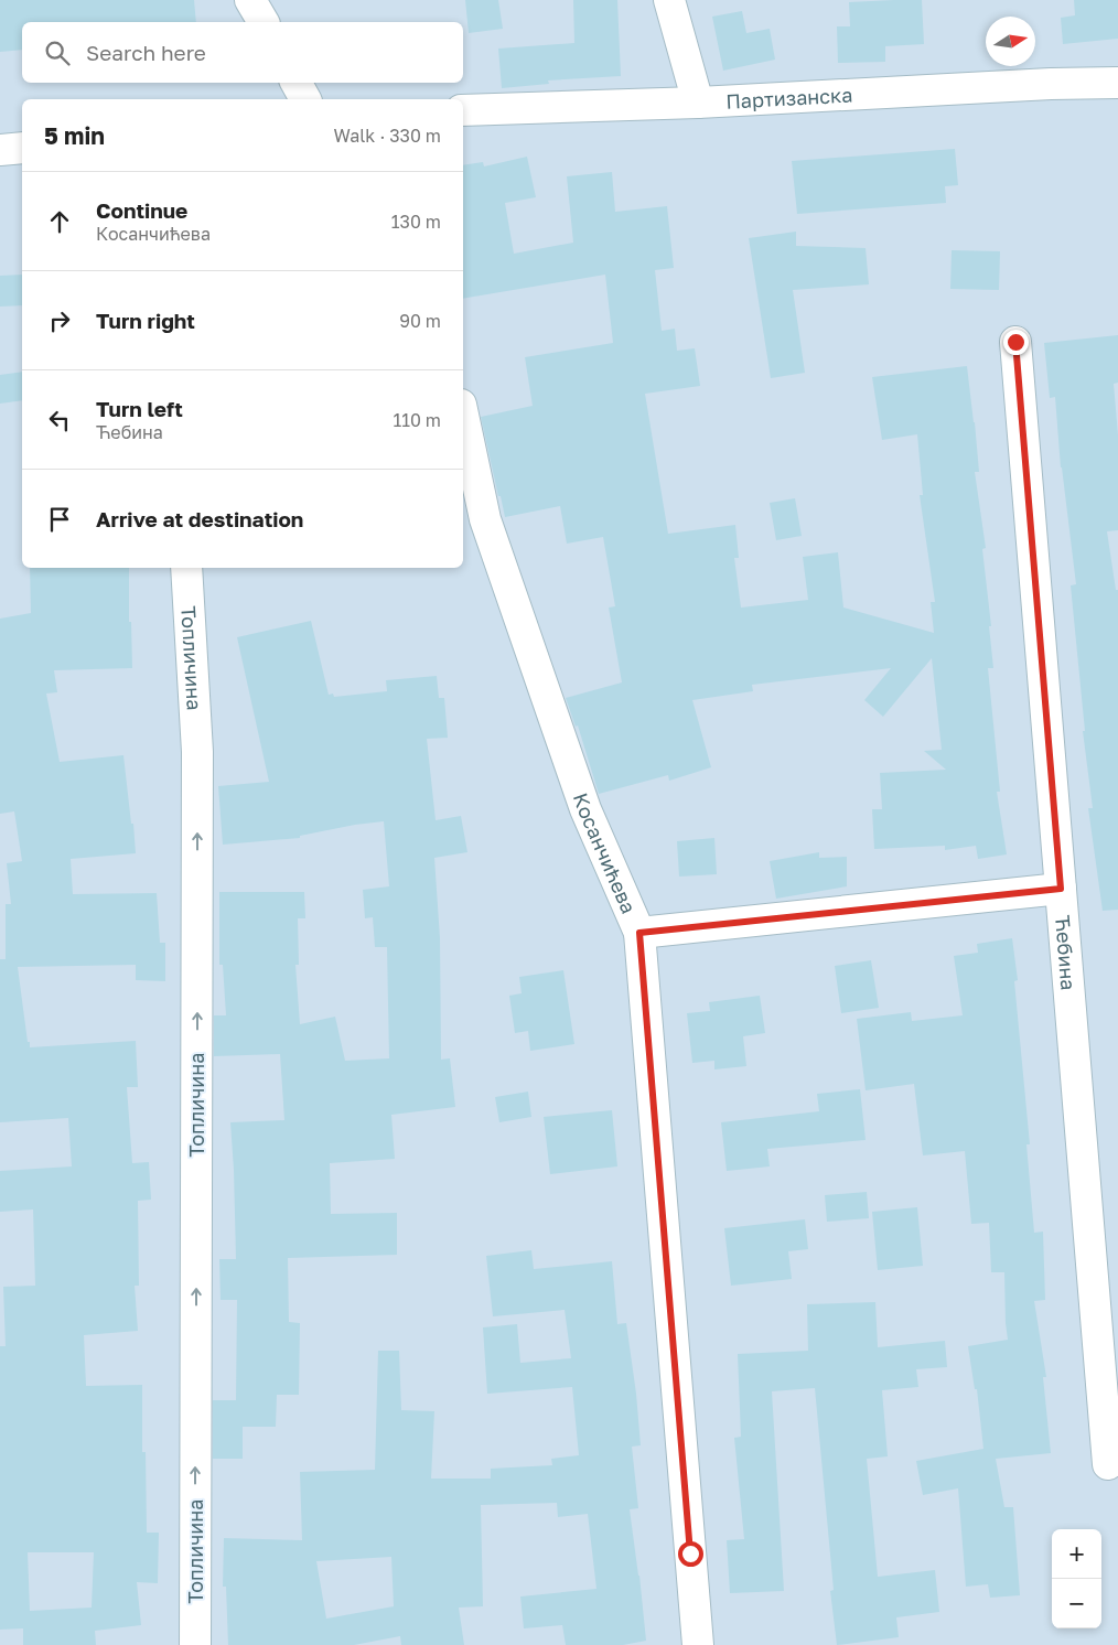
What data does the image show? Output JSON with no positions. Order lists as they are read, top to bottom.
{
  "streets": {
    "street": [
      "Партизанска",
      "Топличина",
      "Косанчићева",
      "Ћебина"
    ]
  },
  "one_way": ["Топличина"],
  "north": "right",
  "page": {
    "search": "Search here",
    "heading": ["5 min", "Walk · 330 m"],
    "list": [
      ["Continue", "Косанчићева", "130 m"],
      ["Turn right", "90 m"],
      ["Turn left", "Ћебина", "110 m"],
      "Arrive at destination"
    ],
    "map_buttons": ["+", "−"]
  }
}
